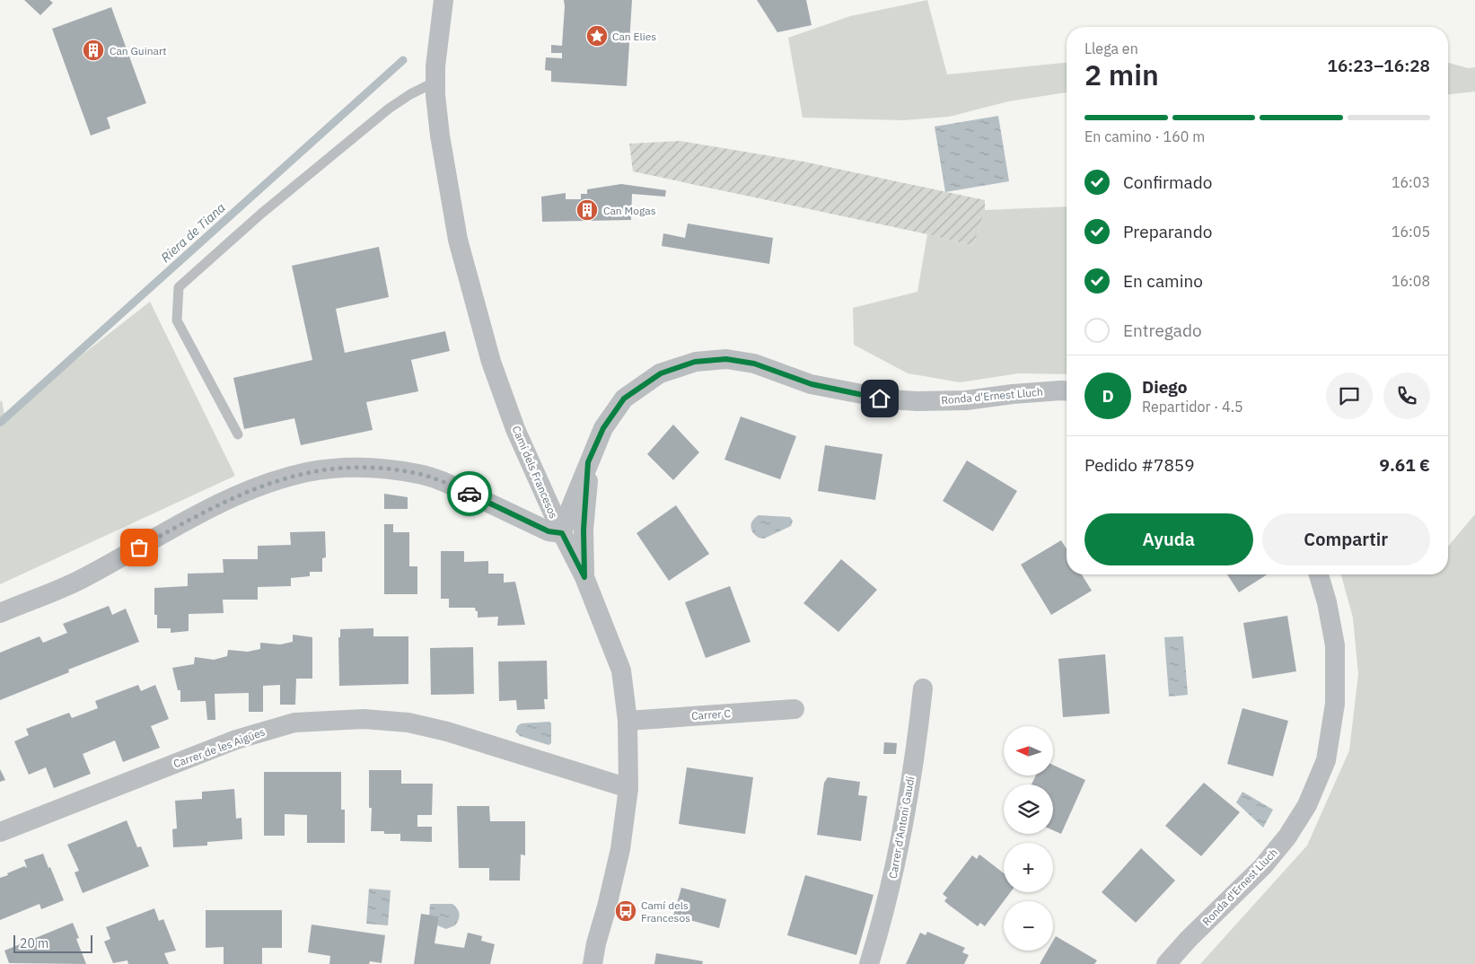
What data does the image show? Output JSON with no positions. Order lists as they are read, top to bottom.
{
  "streets": {
    "street": [
      "Ronda d'Ernest Lluch",
      "Camí dels Francesos",
      "Carrer C",
      "Carrer de les Aigües",
      "Carrer d'Antoni Gaudí"
    ]
  },
  "crossings": [
    ["Ronda d'Ernest Lluch", "Camí dels Francesos"],
    ["Camí dels Francesos", "Carrer C"],
    ["Camí dels Francesos", "Carrer de les Aigües"]
  ],
  "water": ["Riera de Tiana"],
  "places": {
    "place": ["Can Elies"],
    "building": ["Can Guinart", "Can Mogas"],
    "bus stop": ["Camí dels Francesos"]
  },
  "scale_bar": "20 m",
  "north": "left",
  "page": {
    "heading": ["2 min", "Llega en", "16:23–16:28"],
    "panel": [
      "Diego",
      "Repartidor · 4.5",
      "Pedido #7859",
      "9.61 €"
    ],
    "bar": "En camino · 160 m",
    "list": [
      ["Confirmado", "16:03"],
      ["Preparando", "16:05"],
      ["En camino", "16:08"],
      "Entregado"
    ],
    "round": "D",
    "buttons": ["Ayuda", "Compartir"],
    "map_buttons": ["+", "−"],
    "scale": "20 m"
  }
}
